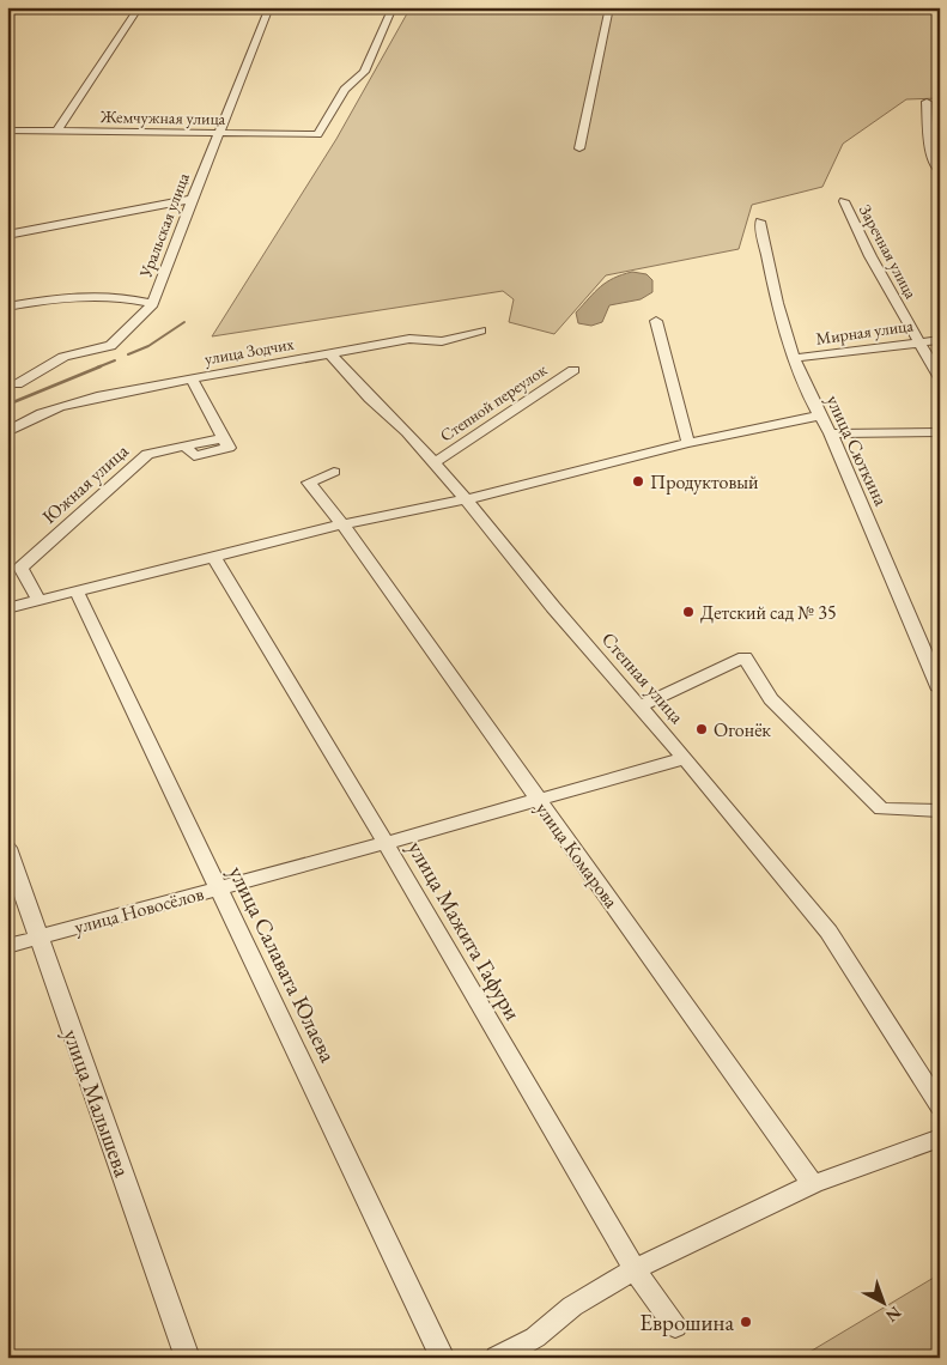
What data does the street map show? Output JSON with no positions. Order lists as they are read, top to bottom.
{
  "streets": {
    "street": [
      "Жемчужная улица",
      "Уральская улица",
      "Заречная улица",
      "Мирная улица",
      "улица Зодчих",
      "Степной переулок",
      "улица Сюткина",
      "Южная улица",
      "Степная улица",
      "улица Комарова",
      "улица Новосёлов",
      "улица Мажита Гафури",
      "улица Салавата Юлаева",
      "улица Малышева"
    ]
  },
  "crossings": [
    ["Жемчужная улица", "Уральская улица"],
    ["Заречная улица", "Мирная улица"],
    ["Мирная улица", "улица Сюткина"],
    ["улица Зодчих", "Степная улица"],
    ["Степной переулок", "Степная улица"],
    ["Степная улица", "улица Новосёлов"],
    ["улица Комарова", "улица Новосёлов"],
    ["улица Новосёлов", "улица Мажита Гафури"],
    ["улица Новосёлов", "улица Салавата Юлаева"],
    ["улица Новосёлов", "улица Малышева"]
  ],
  "places": [
    "Продуктовый",
    "Детский сад № 35",
    "Огонёк",
    "Еврошина"
  ],
  "north": "bottom right"
}
